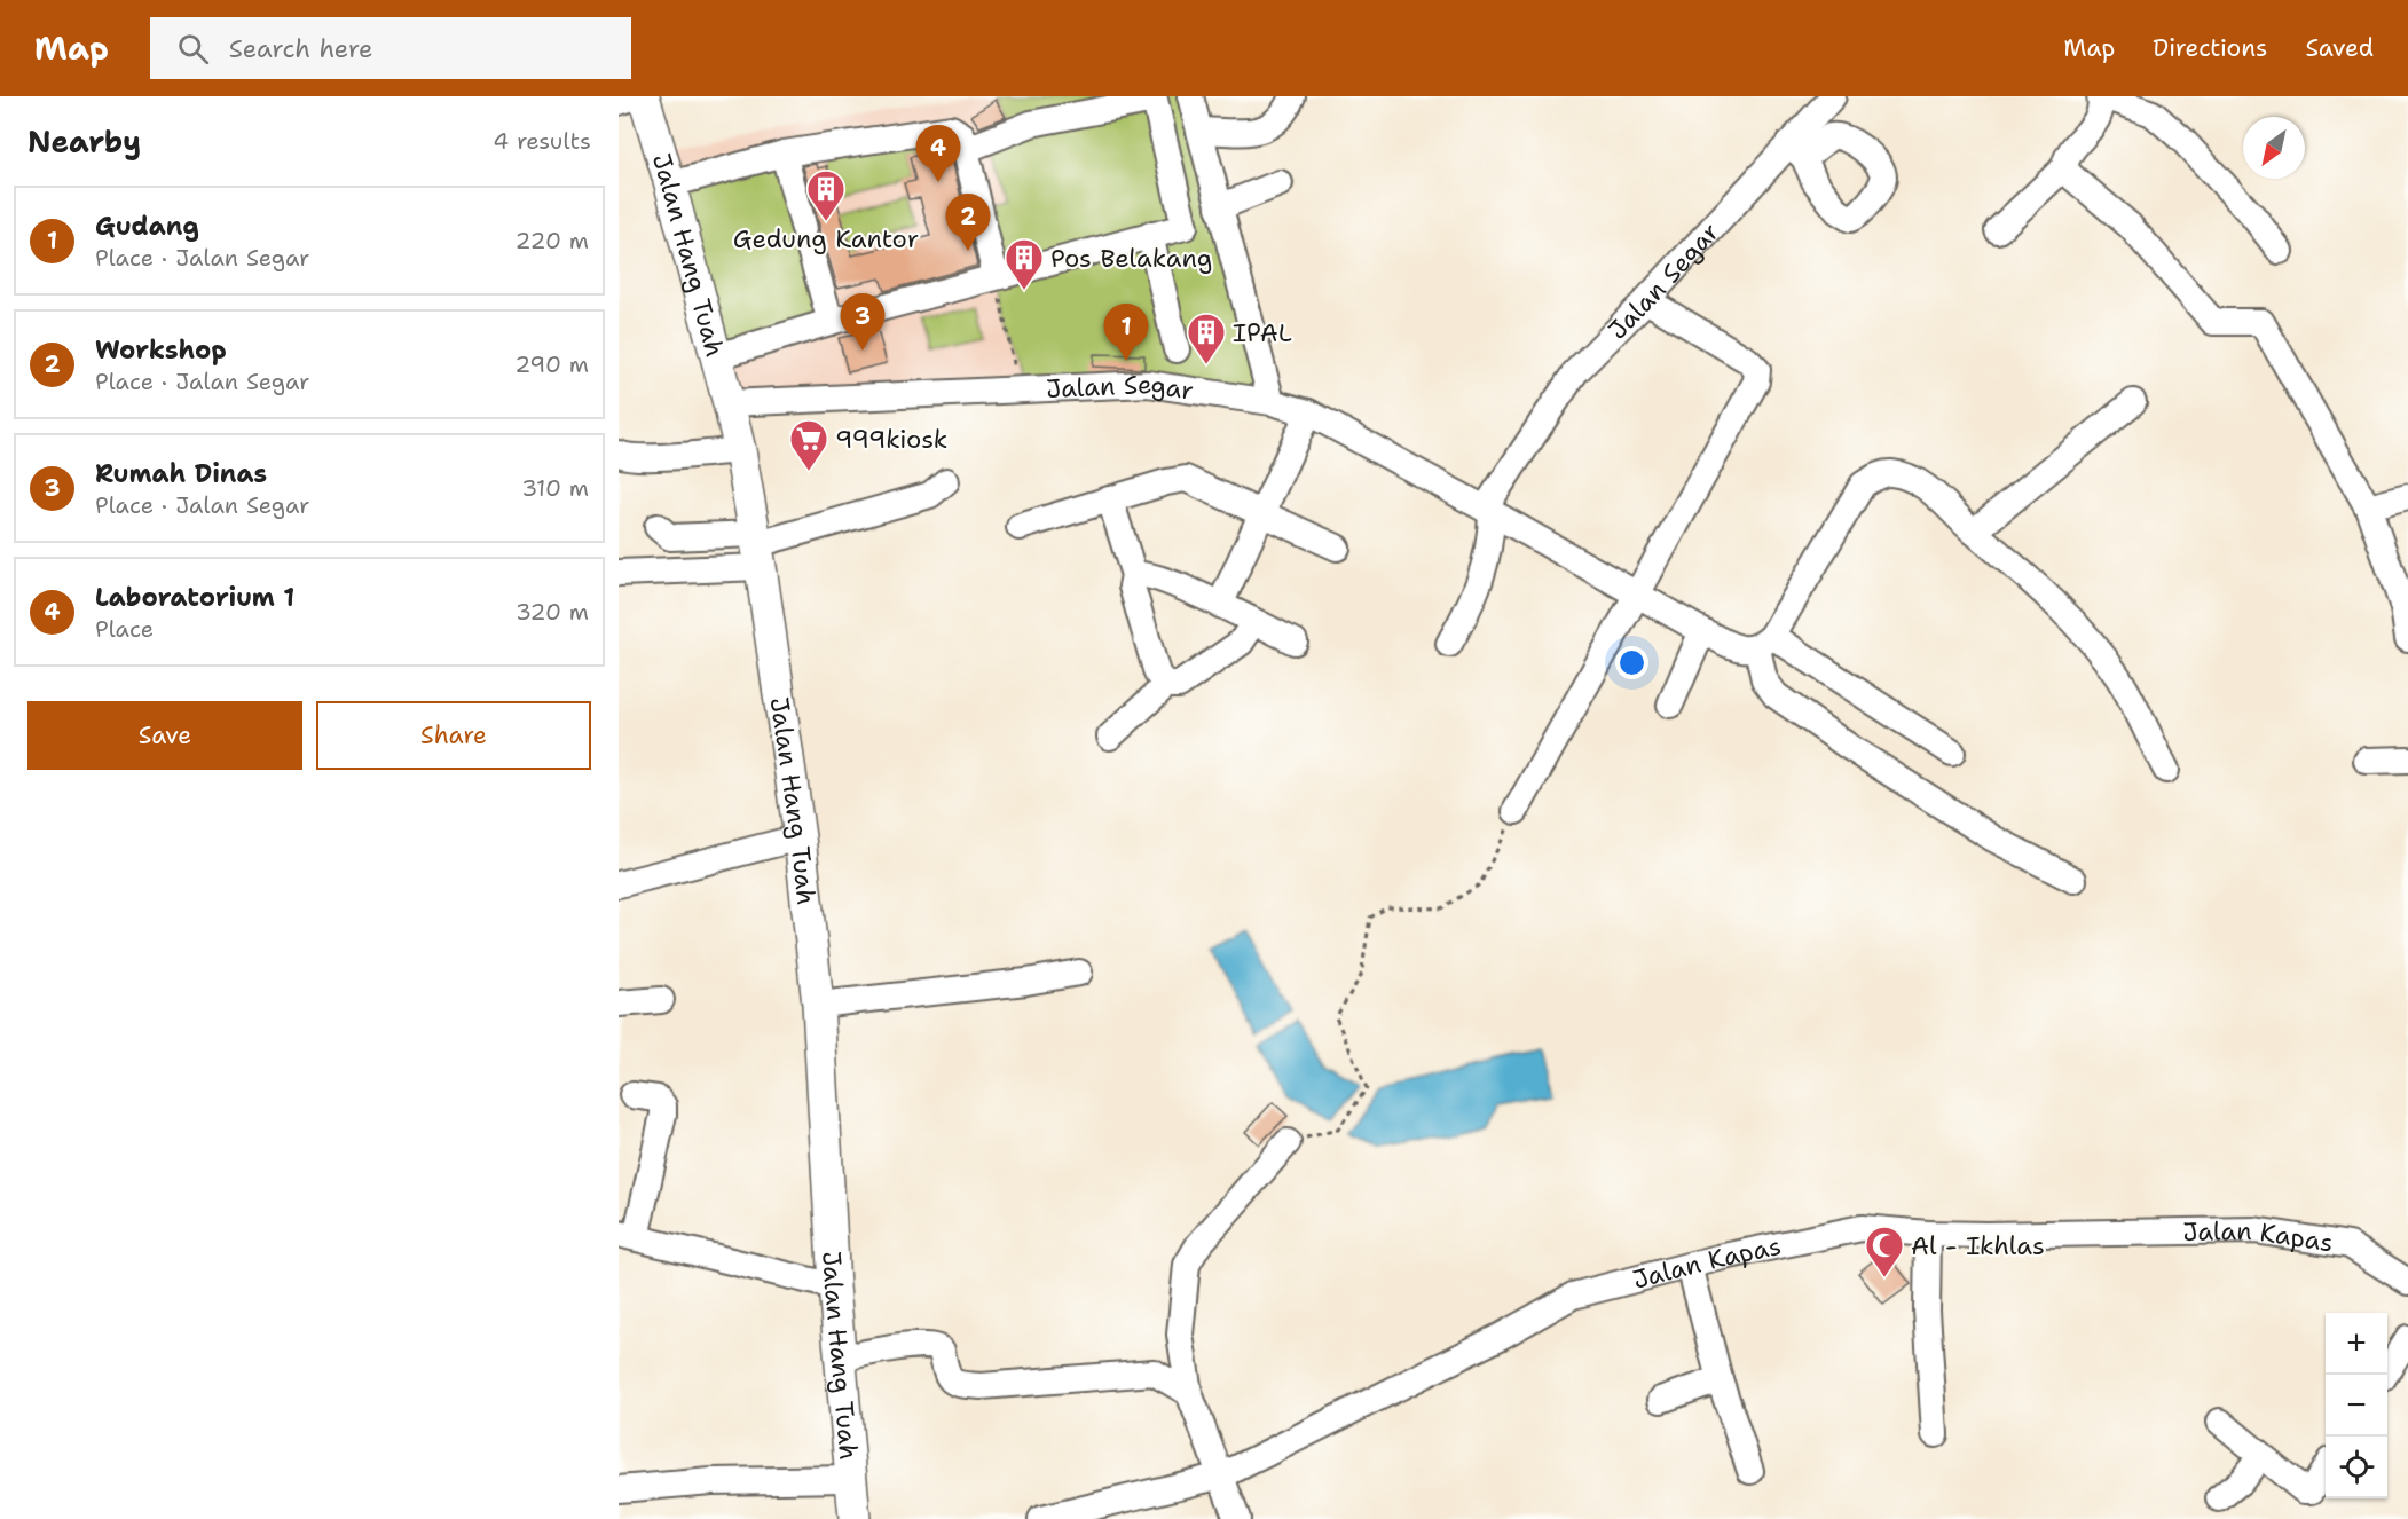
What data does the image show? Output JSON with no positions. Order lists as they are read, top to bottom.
{
  "streets": {
    "main road": ["Jalan Hang Tuah"],
    "street": ["Jalan Segar", "Jalan Kapas"]
  },
  "crossings": [
    ["Jalan Hang Tuah", "Jalan Segar"]
  ],
  "places": {
    "building": ["Gedung Kantor", "Pos Belakang", "IPAL"],
    "supermarket": ["999kiosk"],
    "mosque": ["Al - Ikhlas"]
  },
  "north": "bottom left",
  "page": {
    "header": "Map",
    "search": "Search here",
    "nav": ["Map", "Directions", "Saved"],
    "heading": ["Nearby", "4 results"],
    "pins": [
      "4",
      "2",
      "3",
      "1"
    ],
    "list": [
      {
        "mark": "1",
        "name": "Gudang",
        "note": "Place · Jalan Segar",
        "value": "220 m"
      },
      {
        "mark": "2",
        "name": "Workshop",
        "note": "Place · Jalan Segar",
        "value": "290 m"
      },
      {
        "mark": "3",
        "name": "Rumah Dinas",
        "note": "Place · Jalan Segar",
        "value": "310 m"
      },
      {
        "mark": "4",
        "name": "Laboratorium 1",
        "note": "Place",
        "value": "320 m"
      }
    ],
    "buttons": ["Save", "Share"],
    "map_buttons": ["+", "−"]
  }
}
